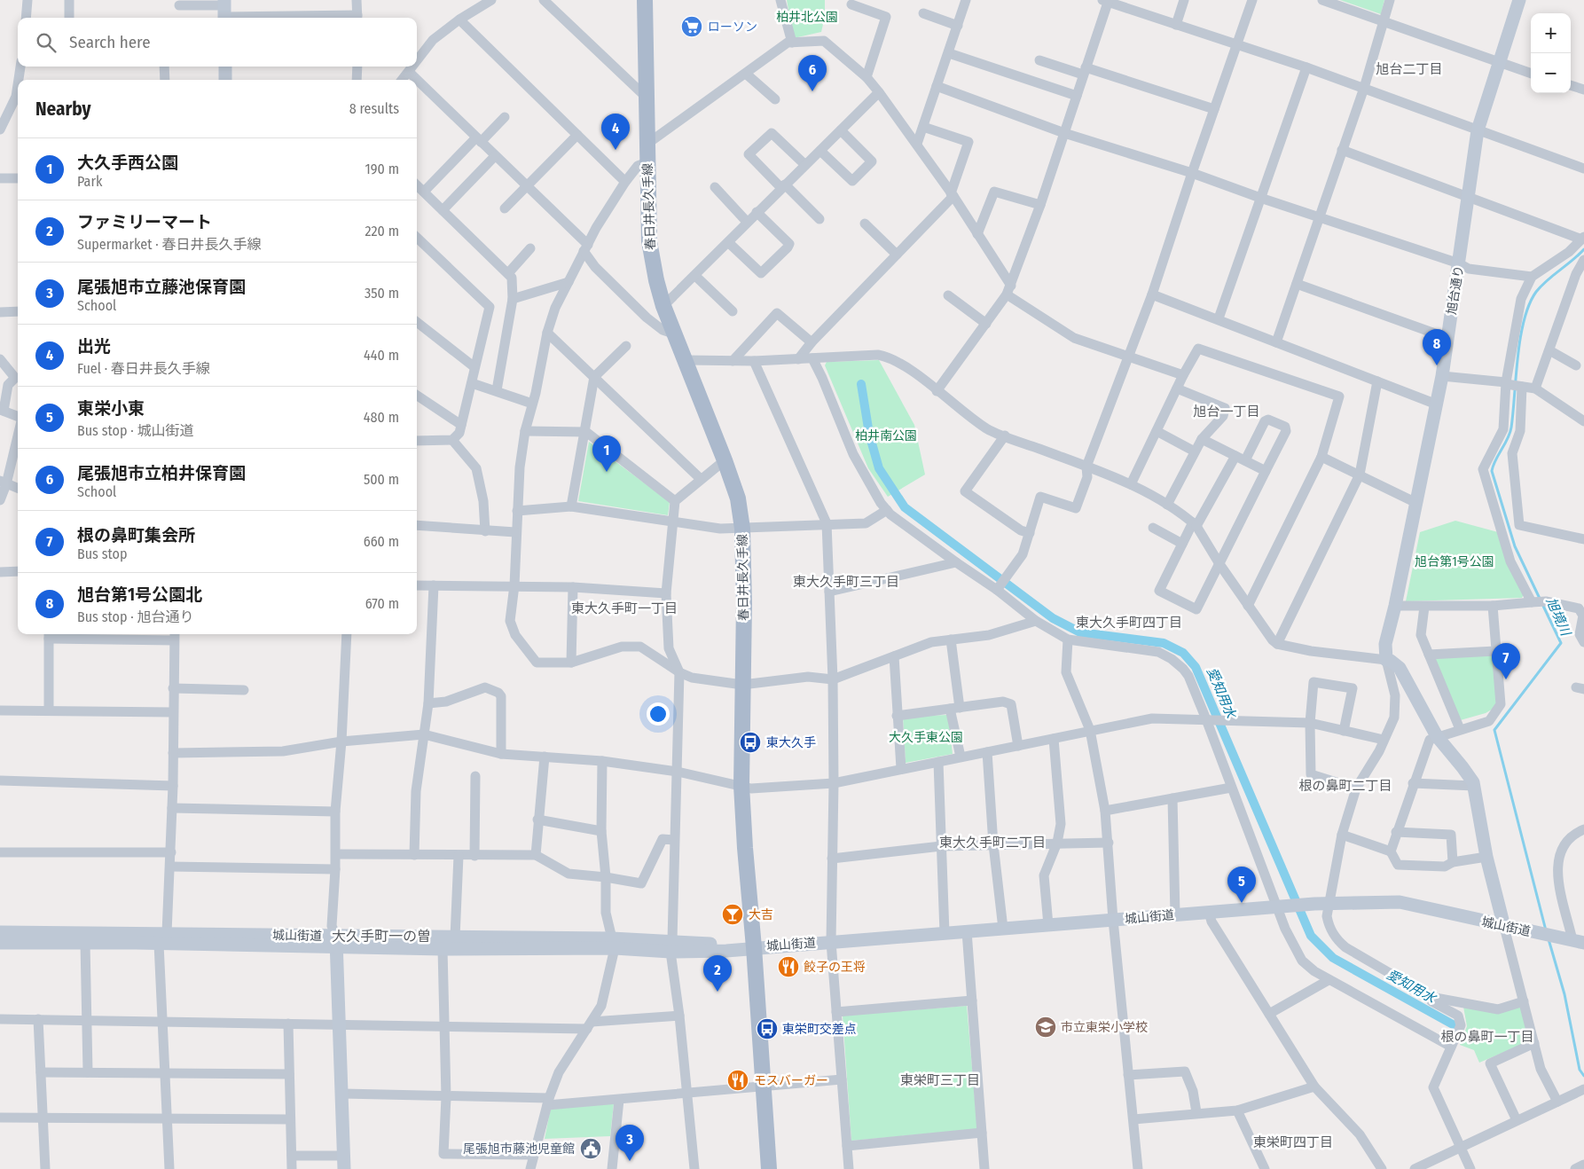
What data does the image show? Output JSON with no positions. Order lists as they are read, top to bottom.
{
  "streets": {
    "main road": ["春日井長久手線"],
    "street": ["旭台通り", "城山街道"]
  },
  "crossings": [
    ["春日井長久手線", "城山街道"]
  ],
  "districts": [
    "旭台二丁目",
    "旭台一丁目",
    "東大久手町三丁目",
    "東大久手町一丁目",
    "東大久手町四丁目",
    "根の鼻町二丁目",
    "東大久手町二丁目",
    "大久手町一の曽",
    "根の鼻町一丁目",
    "東栄町三丁目",
    "東栄町四丁目"
  ],
  "water": ["旭境川", "愛知用水"],
  "parks": [
    "柏井北公園",
    "柏井南公園",
    "旭台第1号公園",
    "大久手東公園"
  ],
  "places": {
    "supermarket": ["ローソン"],
    "bus stop": ["東大久手", "東栄町交差点"],
    "bar": ["大吉"],
    "restaurant": ["餃子の王将", "モスバーガー"],
    "school or university": ["市立東栄小学校"],
    "public building": ["尾張旭市藤池児童館"]
  },
  "page": {
    "map_buttons": ["+", "−"],
    "search": "Search here",
    "pins": [
      "6",
      "4",
      "8",
      "1",
      "7",
      "5",
      "2",
      "3"
    ],
    "heading": ["Nearby", "8 results"],
    "list": [
      {
        "mark": "1",
        "name": "大久手西公園",
        "note": "Park",
        "value": "190 m"
      },
      {
        "mark": "2",
        "name": "ファミリーマート",
        "note": "Supermarket · 春日井長久手線",
        "value": "220 m"
      },
      {
        "mark": "3",
        "name": "尾張旭市立藤池保育園",
        "note": "School",
        "value": "350 m"
      },
      {
        "mark": "4",
        "name": "出光",
        "note": "Fuel · 春日井長久手線",
        "value": "440 m"
      },
      {
        "mark": "5",
        "name": "東栄小東",
        "note": "Bus stop · 城山街道",
        "value": "480 m"
      },
      {
        "mark": "6",
        "name": "尾張旭市立柏井保育園",
        "note": "School",
        "value": "500 m"
      },
      {
        "mark": "7",
        "name": "根の鼻町集会所",
        "note": "Bus stop",
        "value": "660 m"
      },
      {
        "mark": "8",
        "name": "旭台第1号公園北",
        "note": "Bus stop · 旭台通り",
        "value": "670 m"
      }
    ]
  }
}
